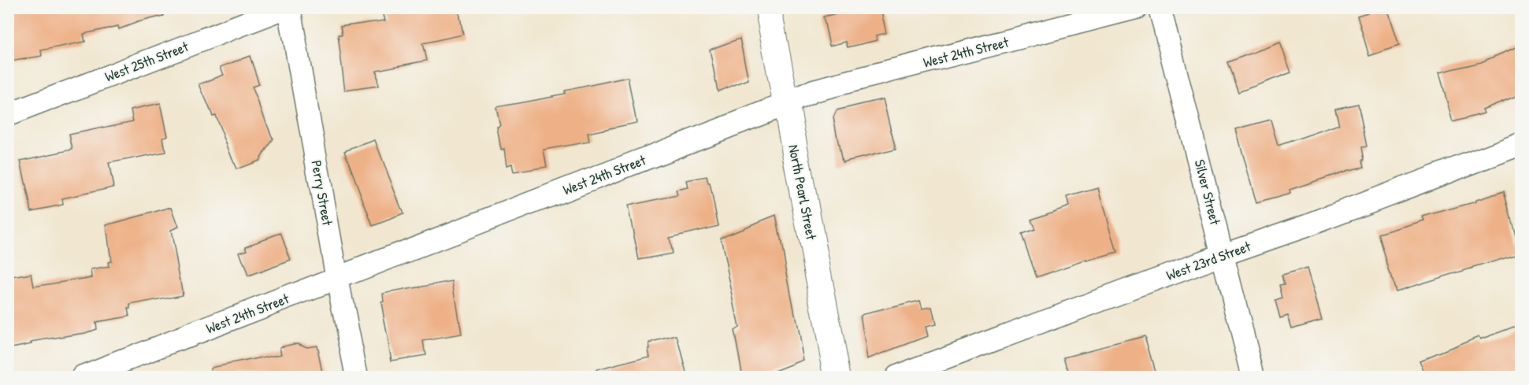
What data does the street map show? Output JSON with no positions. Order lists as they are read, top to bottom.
{
  "streets": {
    "street": [
      "West 24th Street",
      "West 25th Street",
      "North Pearl Street",
      "Silver Street",
      "Perry Street",
      "West 23rd Street"
    ]
  },
  "crossings": [
    ["West 24th Street", "North Pearl Street"],
    ["West 24th Street", "Perry Street"],
    ["Silver Street", "West 23rd Street"]
  ]
}
